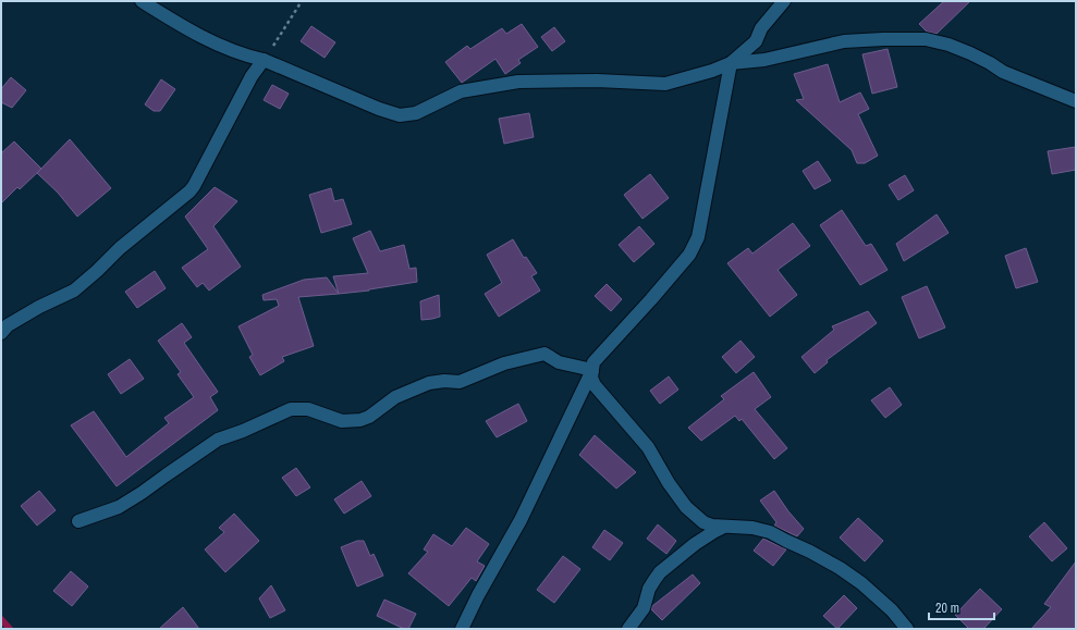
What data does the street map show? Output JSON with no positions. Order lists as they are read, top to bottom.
{
  "scale_bar": "20 m"
}
